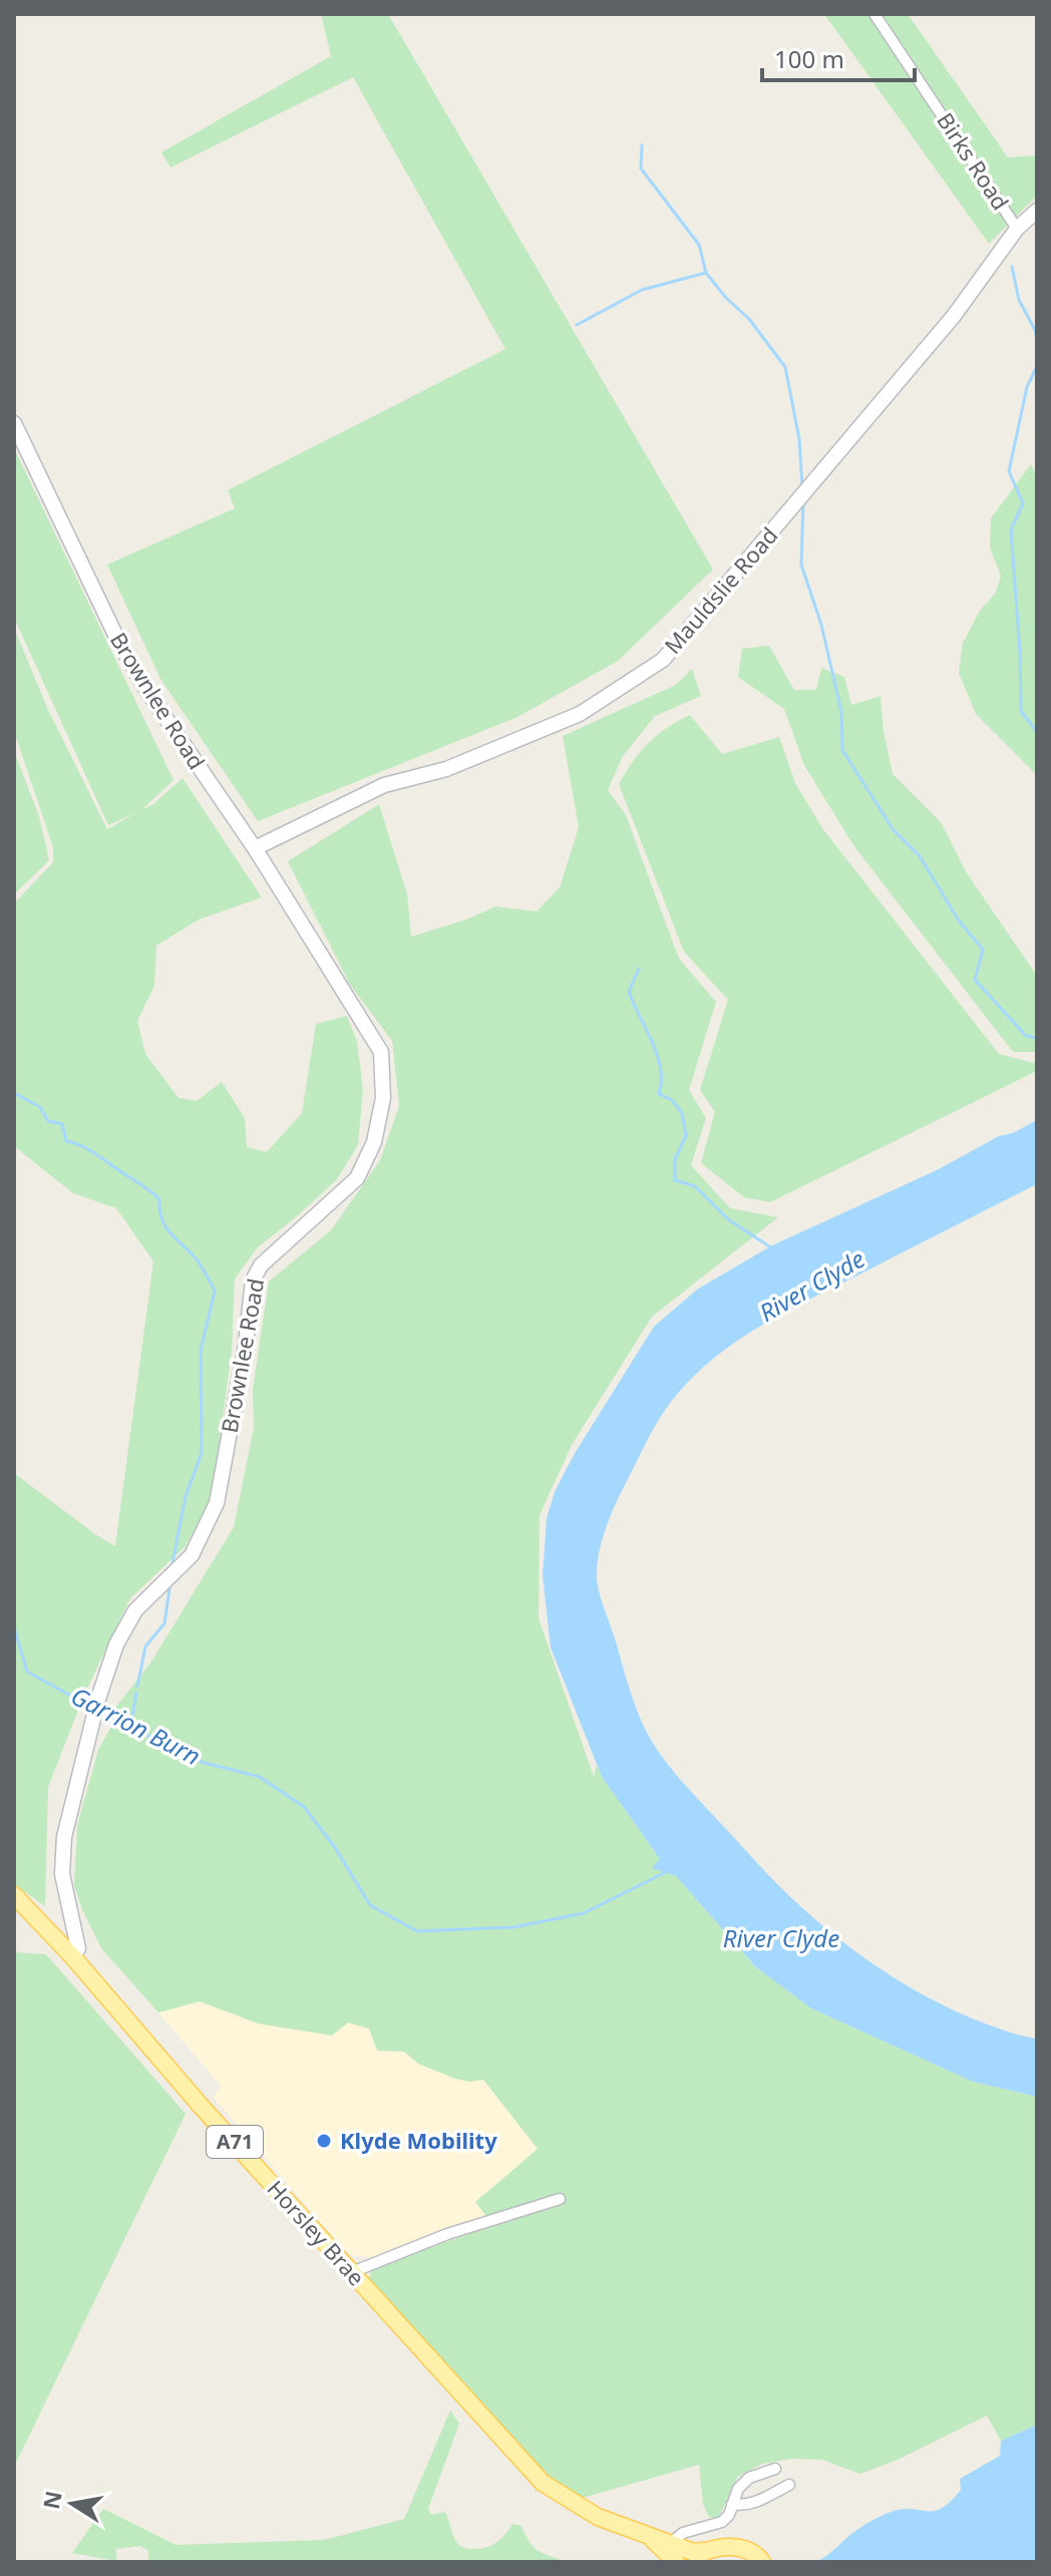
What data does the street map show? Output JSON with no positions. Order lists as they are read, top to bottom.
{
  "streets": {
    "main road": [
      "Mauldslie Road",
      "Brownlee Road",
      "A71",
      "Horsley Brae"
    ],
    "street": ["Birks Road"]
  },
  "crossings": [
    ["Birks Road", "Mauldslie Road"],
    ["Mauldslie Road", "Brownlee Road"],
    ["Brownlee Road", "Horsley Brae"],
    ["A71", "Horsley Brae"]
  ],
  "water": ["River Clyde", "Garrion Burn"],
  "places": ["Klyde Mobility"],
  "scale_bar": "100 m",
  "north": "left"
}
